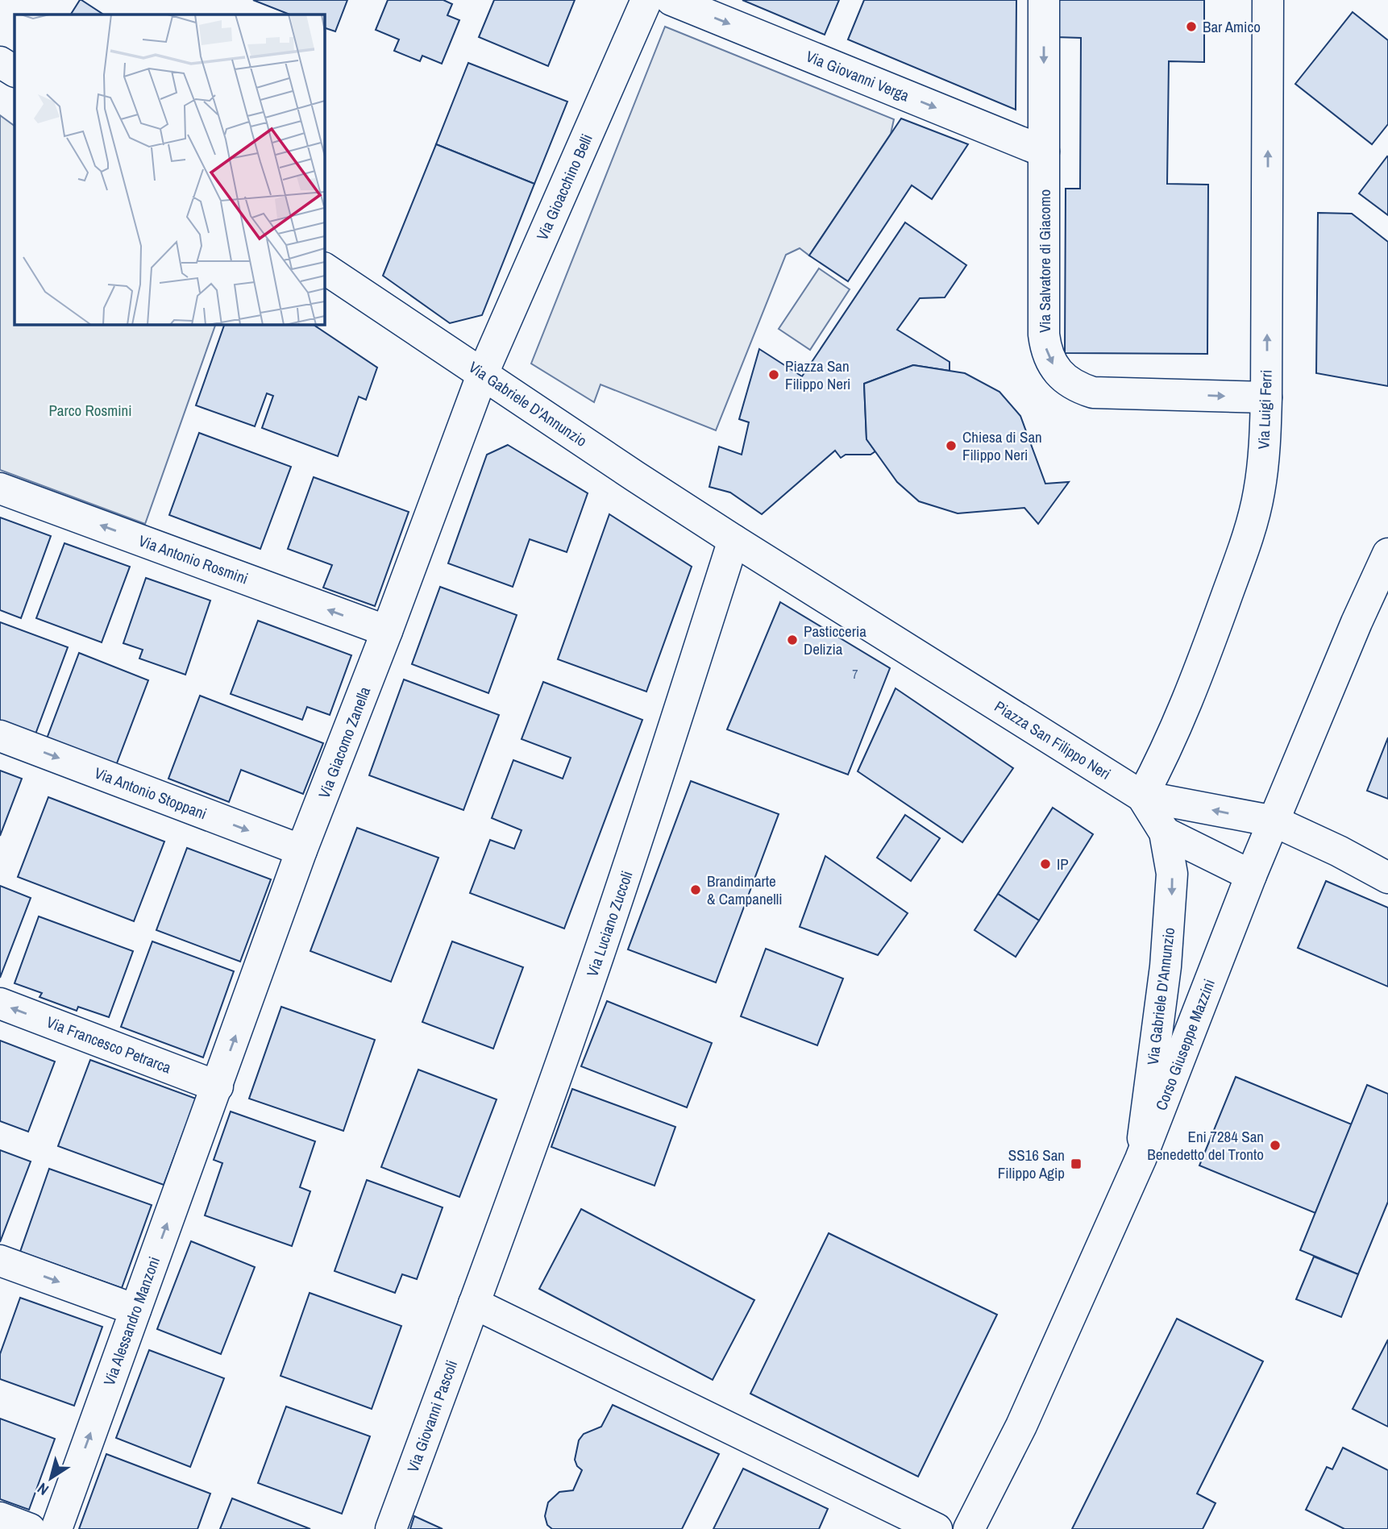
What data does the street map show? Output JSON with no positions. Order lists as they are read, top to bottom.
{
  "streets": {
    "street": [
      "Via Giovanni Verga",
      "Via Gioacchino Belli",
      "Via Salvatore di Giacomo",
      "Via Gabriele D'Annunzio",
      "Via Luigi Ferri",
      "Via Antonio Rosmini",
      "Piazza San Filippo Neri",
      "Via Giacomo Zanella",
      "Via Antonio Stoppani",
      "Via Luciano Zuccoli",
      "Via Francesco Petrarca",
      "Corso Giuseppe Mazzini",
      "Via Alessandro Manzoni",
      "Via Giovanni Pascoli"
    ]
  },
  "crossings": [
    ["Via Giovanni Verga", "Via Salvatore di Giacomo"],
    ["Via Gioacchino Belli", "Via Gabriele D'Annunzio"],
    ["Via Gioacchino Belli", "Via Giacomo Zanella"],
    ["Via Salvatore di Giacomo", "Via Luigi Ferri"],
    ["Via Gabriele D'Annunzio", "Via Luigi Ferri"],
    ["Via Gabriele D'Annunzio", "Piazza San Filippo Neri"],
    ["Via Gabriele D'Annunzio", "Via Giacomo Zanella"],
    ["Via Gabriele D'Annunzio", "Via Luciano Zuccoli"],
    ["Via Gabriele D'Annunzio", "Corso Giuseppe Mazzini"],
    ["Via Luigi Ferri", "Piazza San Filippo Neri"],
    ["Via Antonio Rosmini", "Via Giacomo Zanella"],
    ["Piazza San Filippo Neri", "Via Luciano Zuccoli"],
    ["Via Giacomo Zanella", "Via Antonio Stoppani"],
    ["Via Giacomo Zanella", "Via Francesco Petrarca"],
    ["Via Giacomo Zanella", "Via Alessandro Manzoni"],
    ["Via Luciano Zuccoli", "Via Giovanni Pascoli"],
    ["Via Francesco Petrarca", "Via Alessandro Manzoni"]
  ],
  "one_way": [
    "Via Giovanni Verga",
    "Via Gabriele D'Annunzio",
    "Via Luigi Ferri",
    "Via Antonio Rosmini",
    "Via Antonio Stoppani",
    "Via Alessandro Manzoni"
  ],
  "parks": ["Parco Rosmini"],
  "places": {
    "other": [
      "Bar Amico",
      "Piazza San Filippo Neri",
      "Chiesa di San Filippo Neri",
      "Pasticceria Delizia",
      "IP",
      "Brandimarte & Campanelli",
      "Eni 7284 San Benedetto del Tronto"
    ],
    "transit": ["SS16 San Filippo Agip"]
  },
  "house_numbers": ["7"],
  "north": "bottom left"
}
